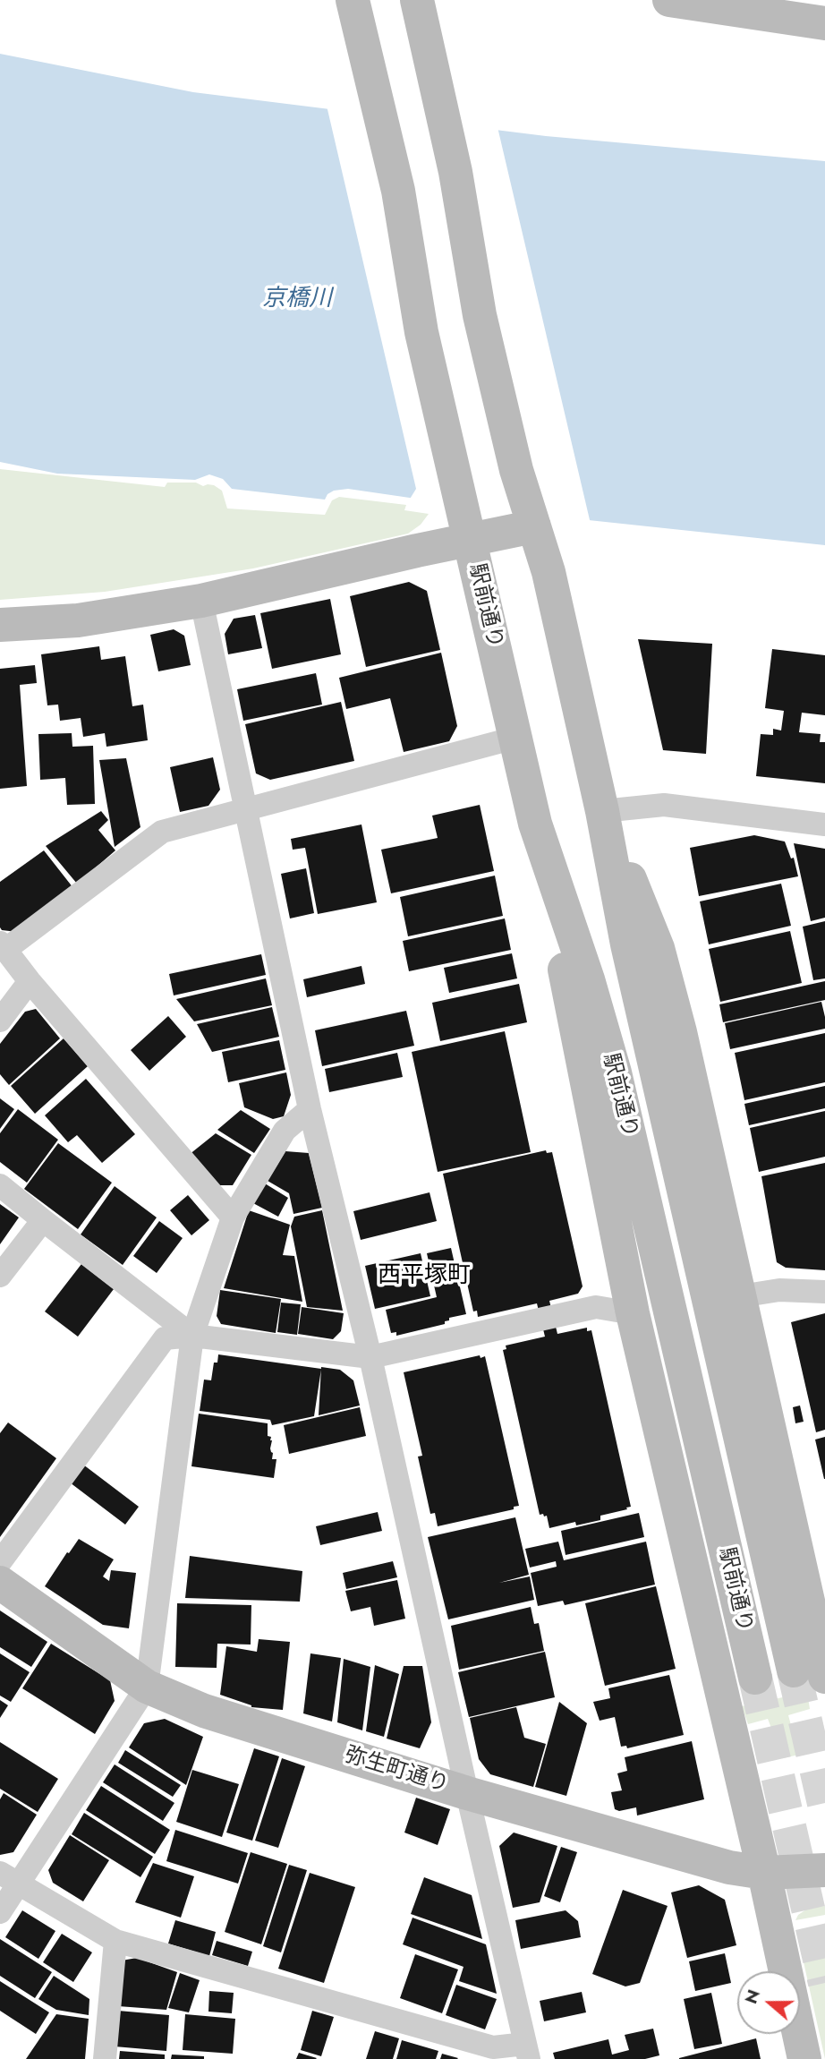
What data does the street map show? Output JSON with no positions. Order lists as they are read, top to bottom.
{
  "streets": {
    "street": ["駅前通り", "弥生町通り"]
  },
  "districts": ["西平塚町"],
  "water": ["京橋川"],
  "north": "left"
}
